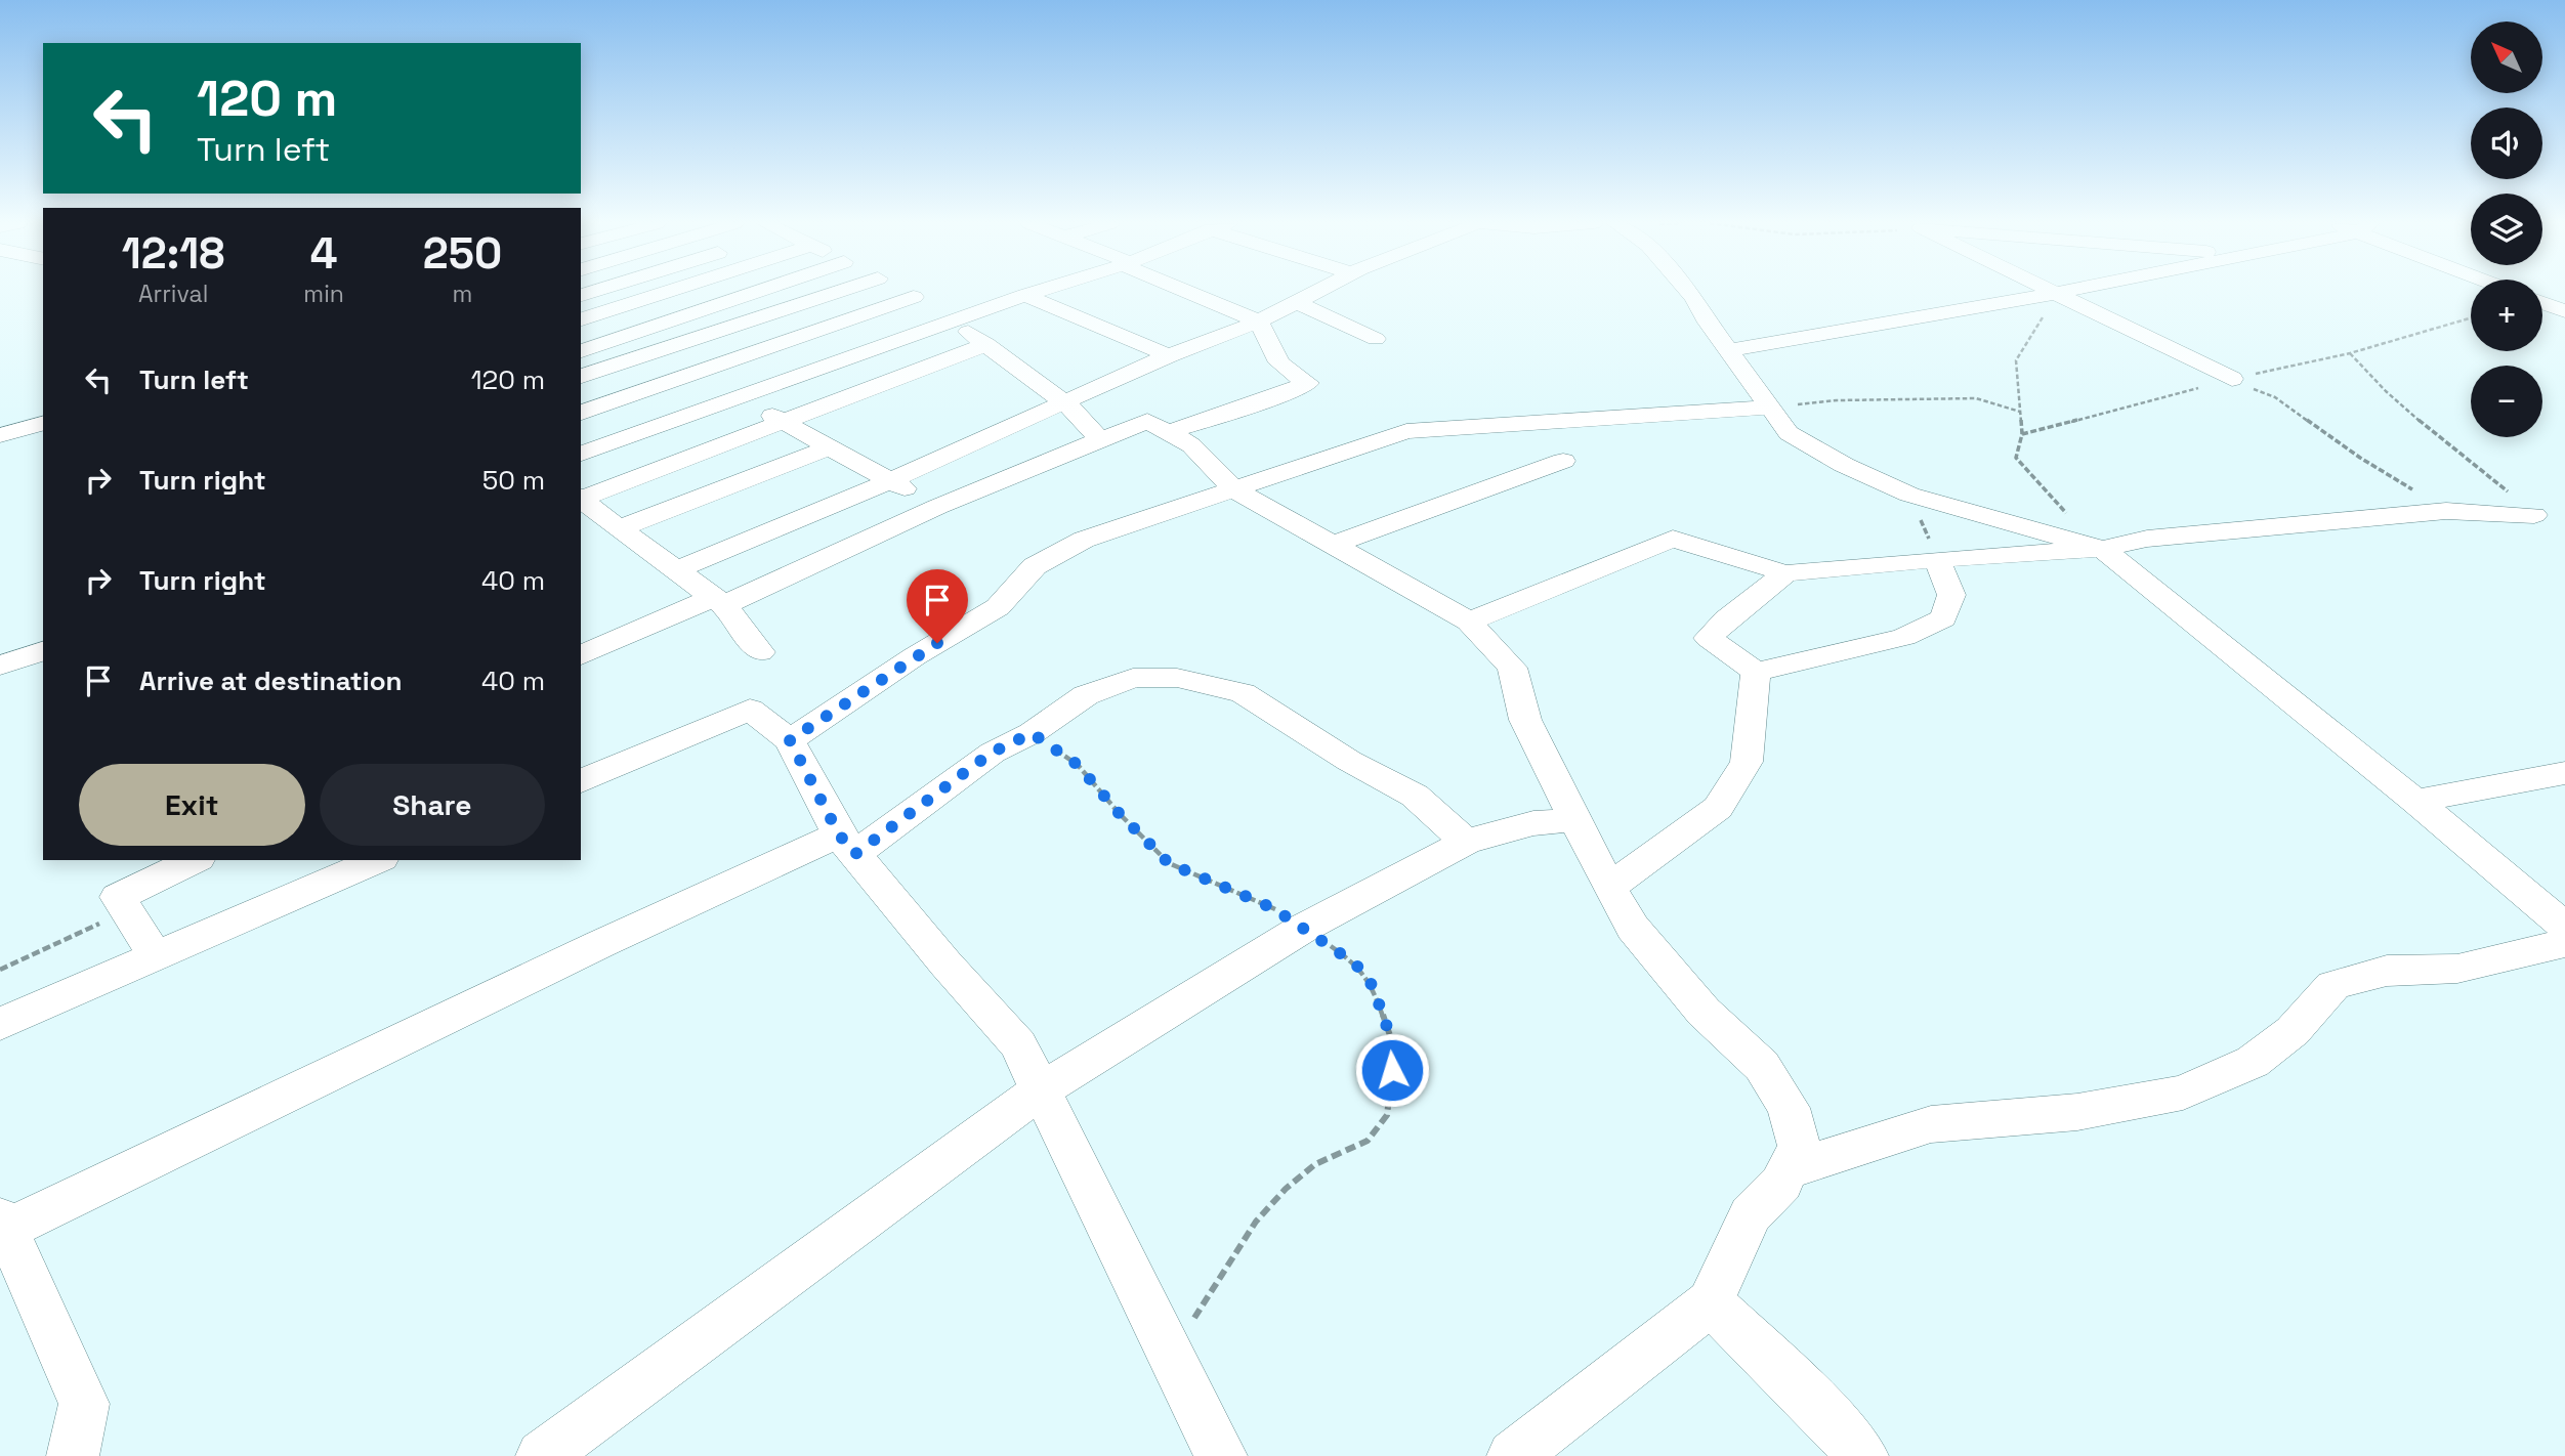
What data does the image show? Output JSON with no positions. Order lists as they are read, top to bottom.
{
  "north": "top left",
  "page": {
    "map_buttons": ["+", "−"],
    "turn": ["120 m", "Turn left"],
    "eta": [
      "12:18",
      "Arrival",
      "4",
      "min",
      "250",
      "m"
    ],
    "list": [
      {
        "name": "Turn left",
        "value": "120 m"
      },
      {
        "name": "Turn right",
        "value": "50 m"
      },
      {
        "name": "Turn right",
        "value": "40 m"
      },
      {
        "name": "Arrive at destination",
        "value": "40 m"
      }
    ],
    "buttons": ["Exit", "Share"]
  }
}
